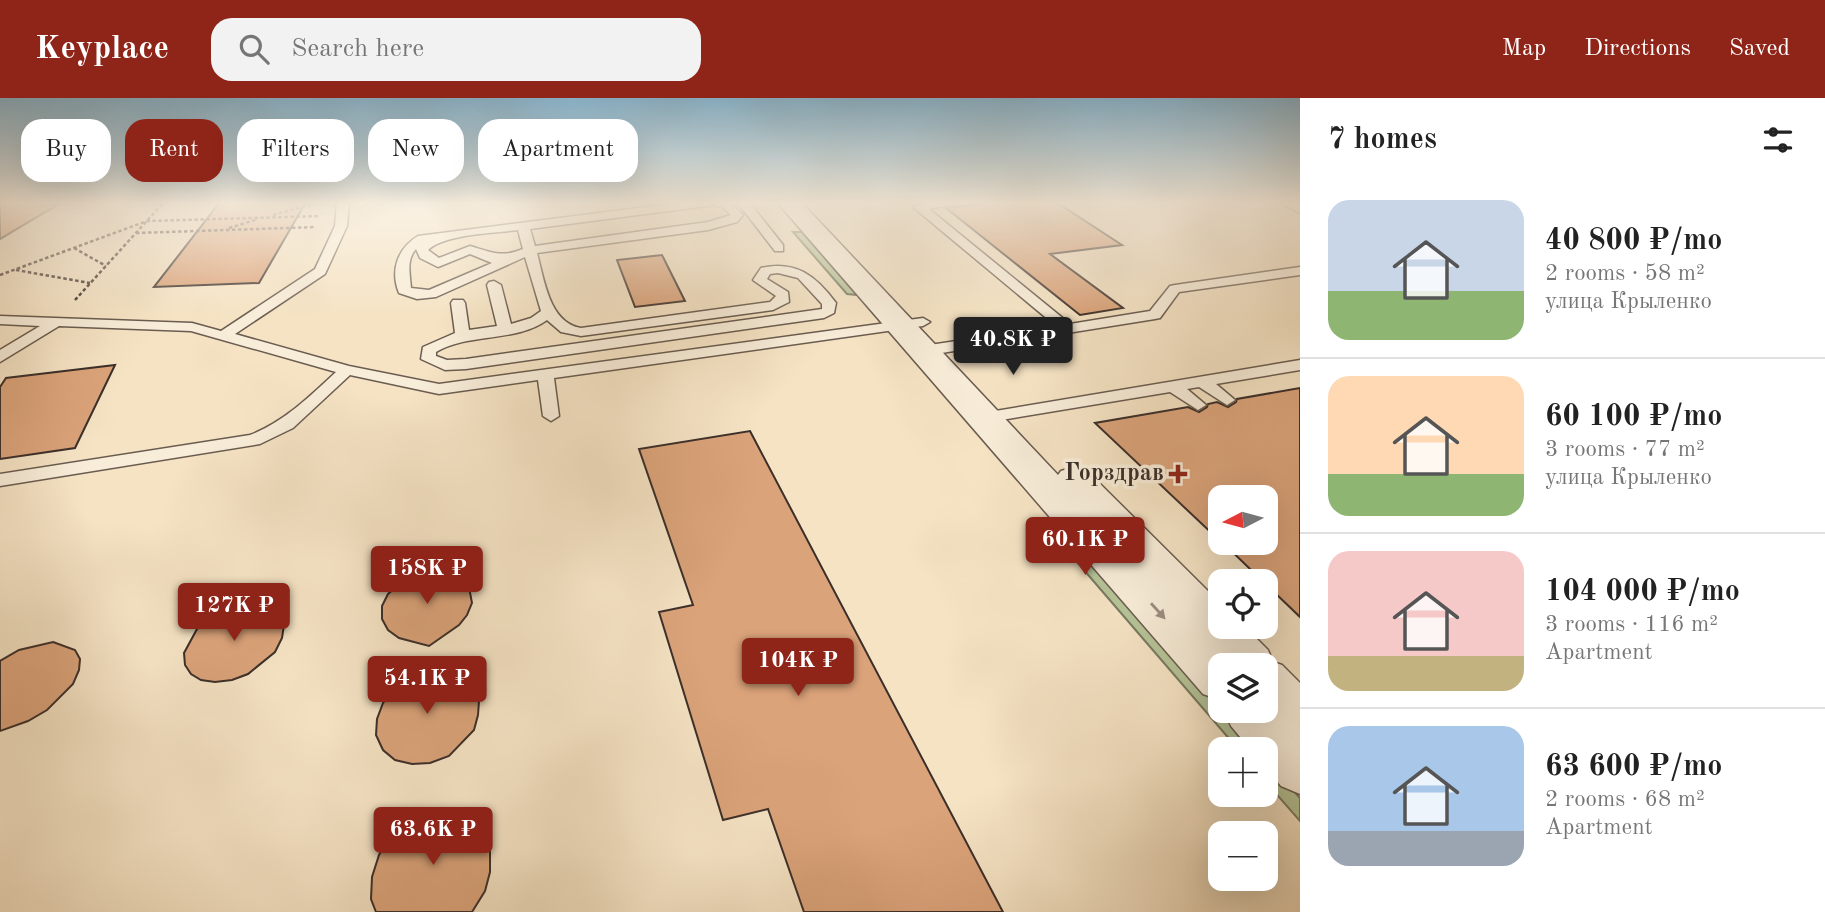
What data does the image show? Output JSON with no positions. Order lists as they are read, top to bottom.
{
  "places": {
    "health": ["Горздрав"]
  },
  "north": "left",
  "page": {
    "header": "Keyplace",
    "search": "Search here",
    "nav": ["Map", "Directions", "Saved"],
    "heading": "7 homes",
    "chip": [
      "Buy",
      "Rent",
      "Filters",
      "New",
      "Apartment"
    ],
    "list": [
      {
        "name": "40 800 ₽/mo",
        "note": "2 rooms · 58 m² · улица Крыленко"
      },
      {
        "name": "60 100 ₽/mo",
        "note": "3 rooms · 77 m² · улица Крыленко"
      },
      {
        "name": "104 000 ₽/mo",
        "note": "3 rooms · 116 m² · Apartment"
      },
      {
        "name": "63 600 ₽/mo",
        "note": "2 rooms · 68 m² · Apartment"
      }
    ],
    "price": [
      "40.8K ₽",
      "60.1K ₽",
      "158K ₽",
      "127K ₽",
      "104K ₽",
      "54.1K ₽",
      "63.6K ₽"
    ],
    "map_buttons": ["+", "−"]
  }
}
